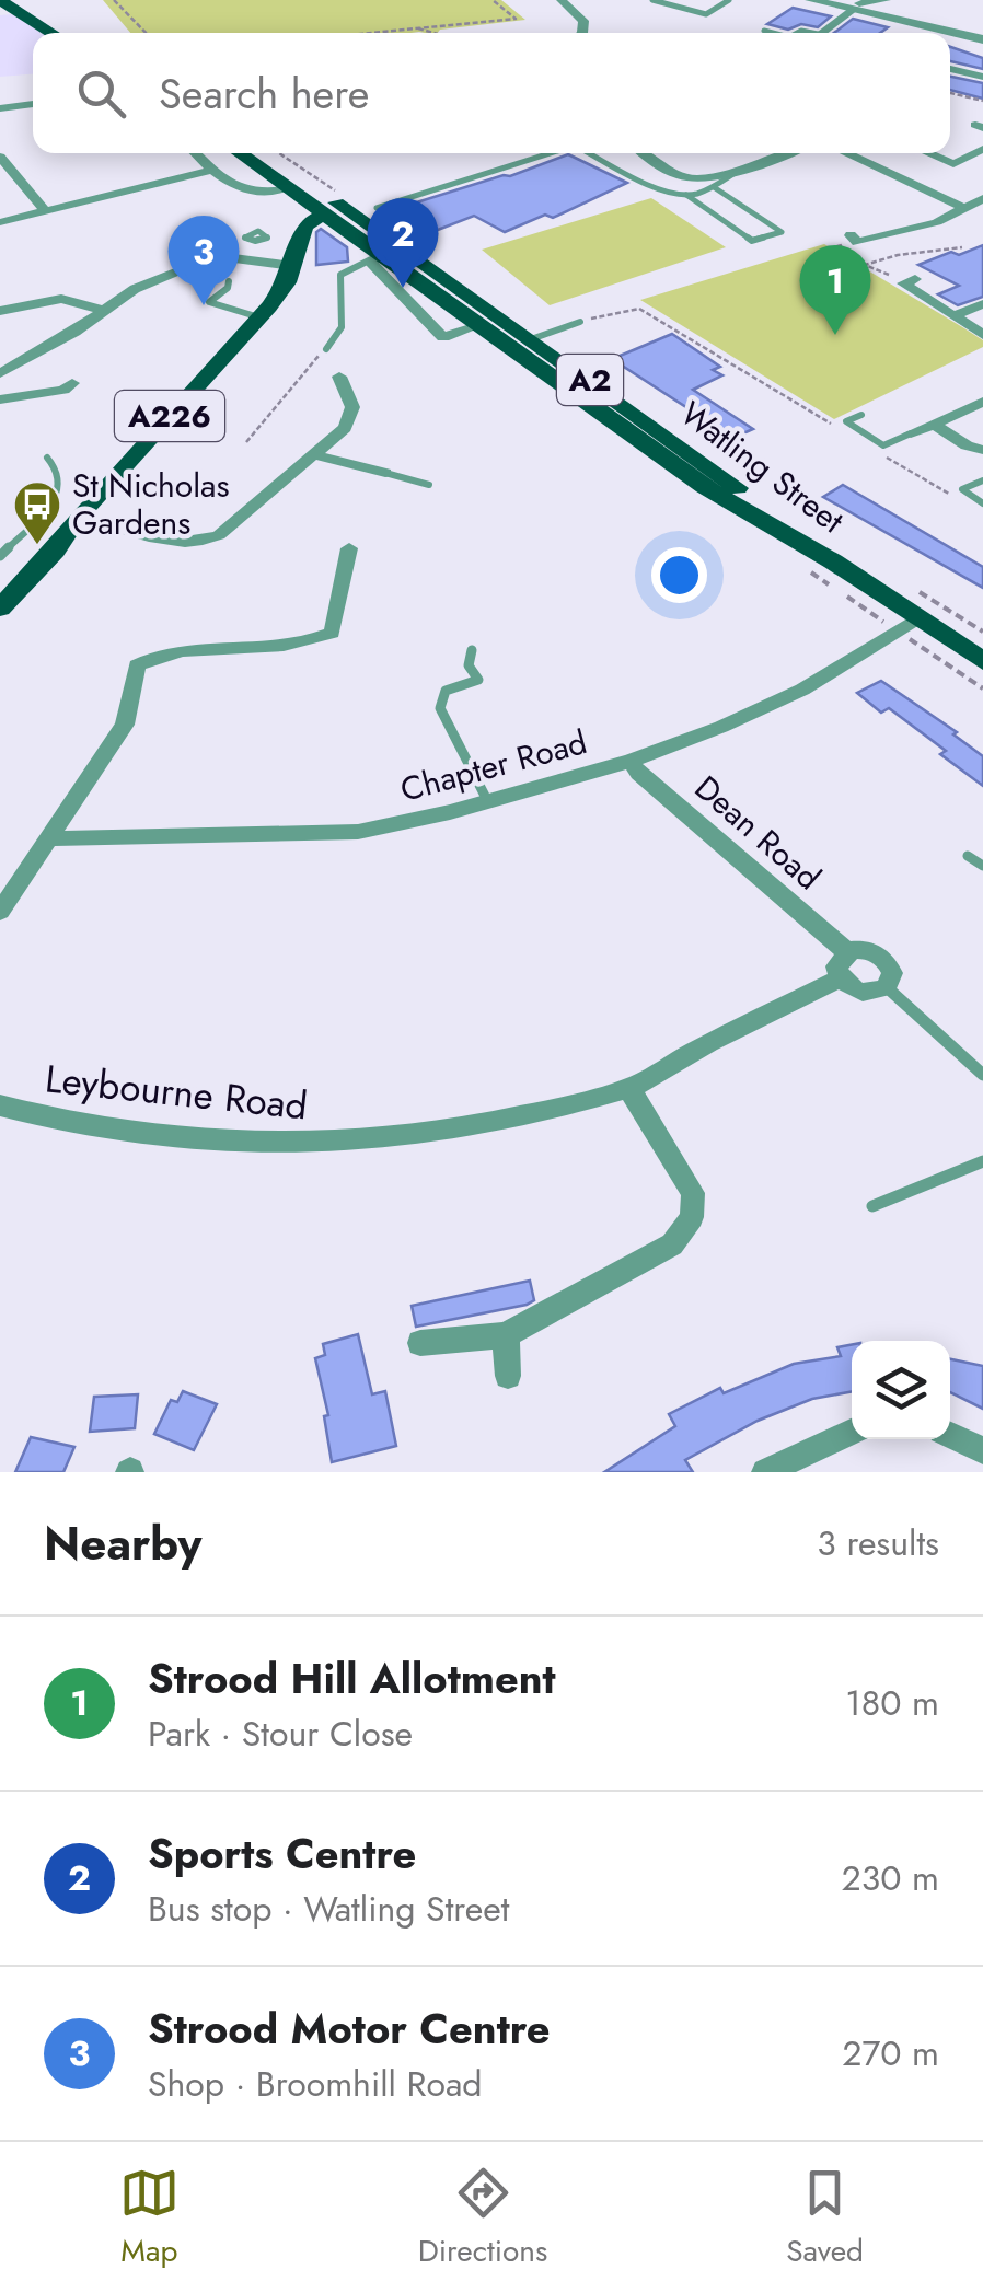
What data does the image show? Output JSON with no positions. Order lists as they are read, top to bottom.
{
  "streets": {
    "main road": ["A2", "A226", "Watling Street"],
    "street": ["Chapter Road", "Dean Road", "Leybourne Road"]
  },
  "crossings": [
    ["A2", "A226"],
    ["A2", "Watling Street"],
    ["A2", "Chapter Road"],
    ["A226", "Watling Street"],
    ["Chapter Road", "Dean Road"],
    ["Dean Road", "Leybourne Road"]
  ],
  "places": {
    "bus stop": ["St Nicholas Gardens"]
  },
  "page": {
    "search": "Search here",
    "pins": ["2", "3", "1"],
    "heading": ["Nearby", "3 results"],
    "list": [
      {
        "mark": "1",
        "name": "Strood Hill Allotment",
        "note": "Park · Stour Close",
        "value": "180 m"
      },
      {
        "mark": "2",
        "name": "Sports Centre",
        "note": "Bus stop · Watling Street",
        "value": "230 m"
      },
      {
        "mark": "3",
        "name": "Strood Motor Centre",
        "note": "Shop · Broomhill Road",
        "value": "270 m"
      }
    ],
    "nav": ["Map", "Directions", "Saved"]
  }
}
